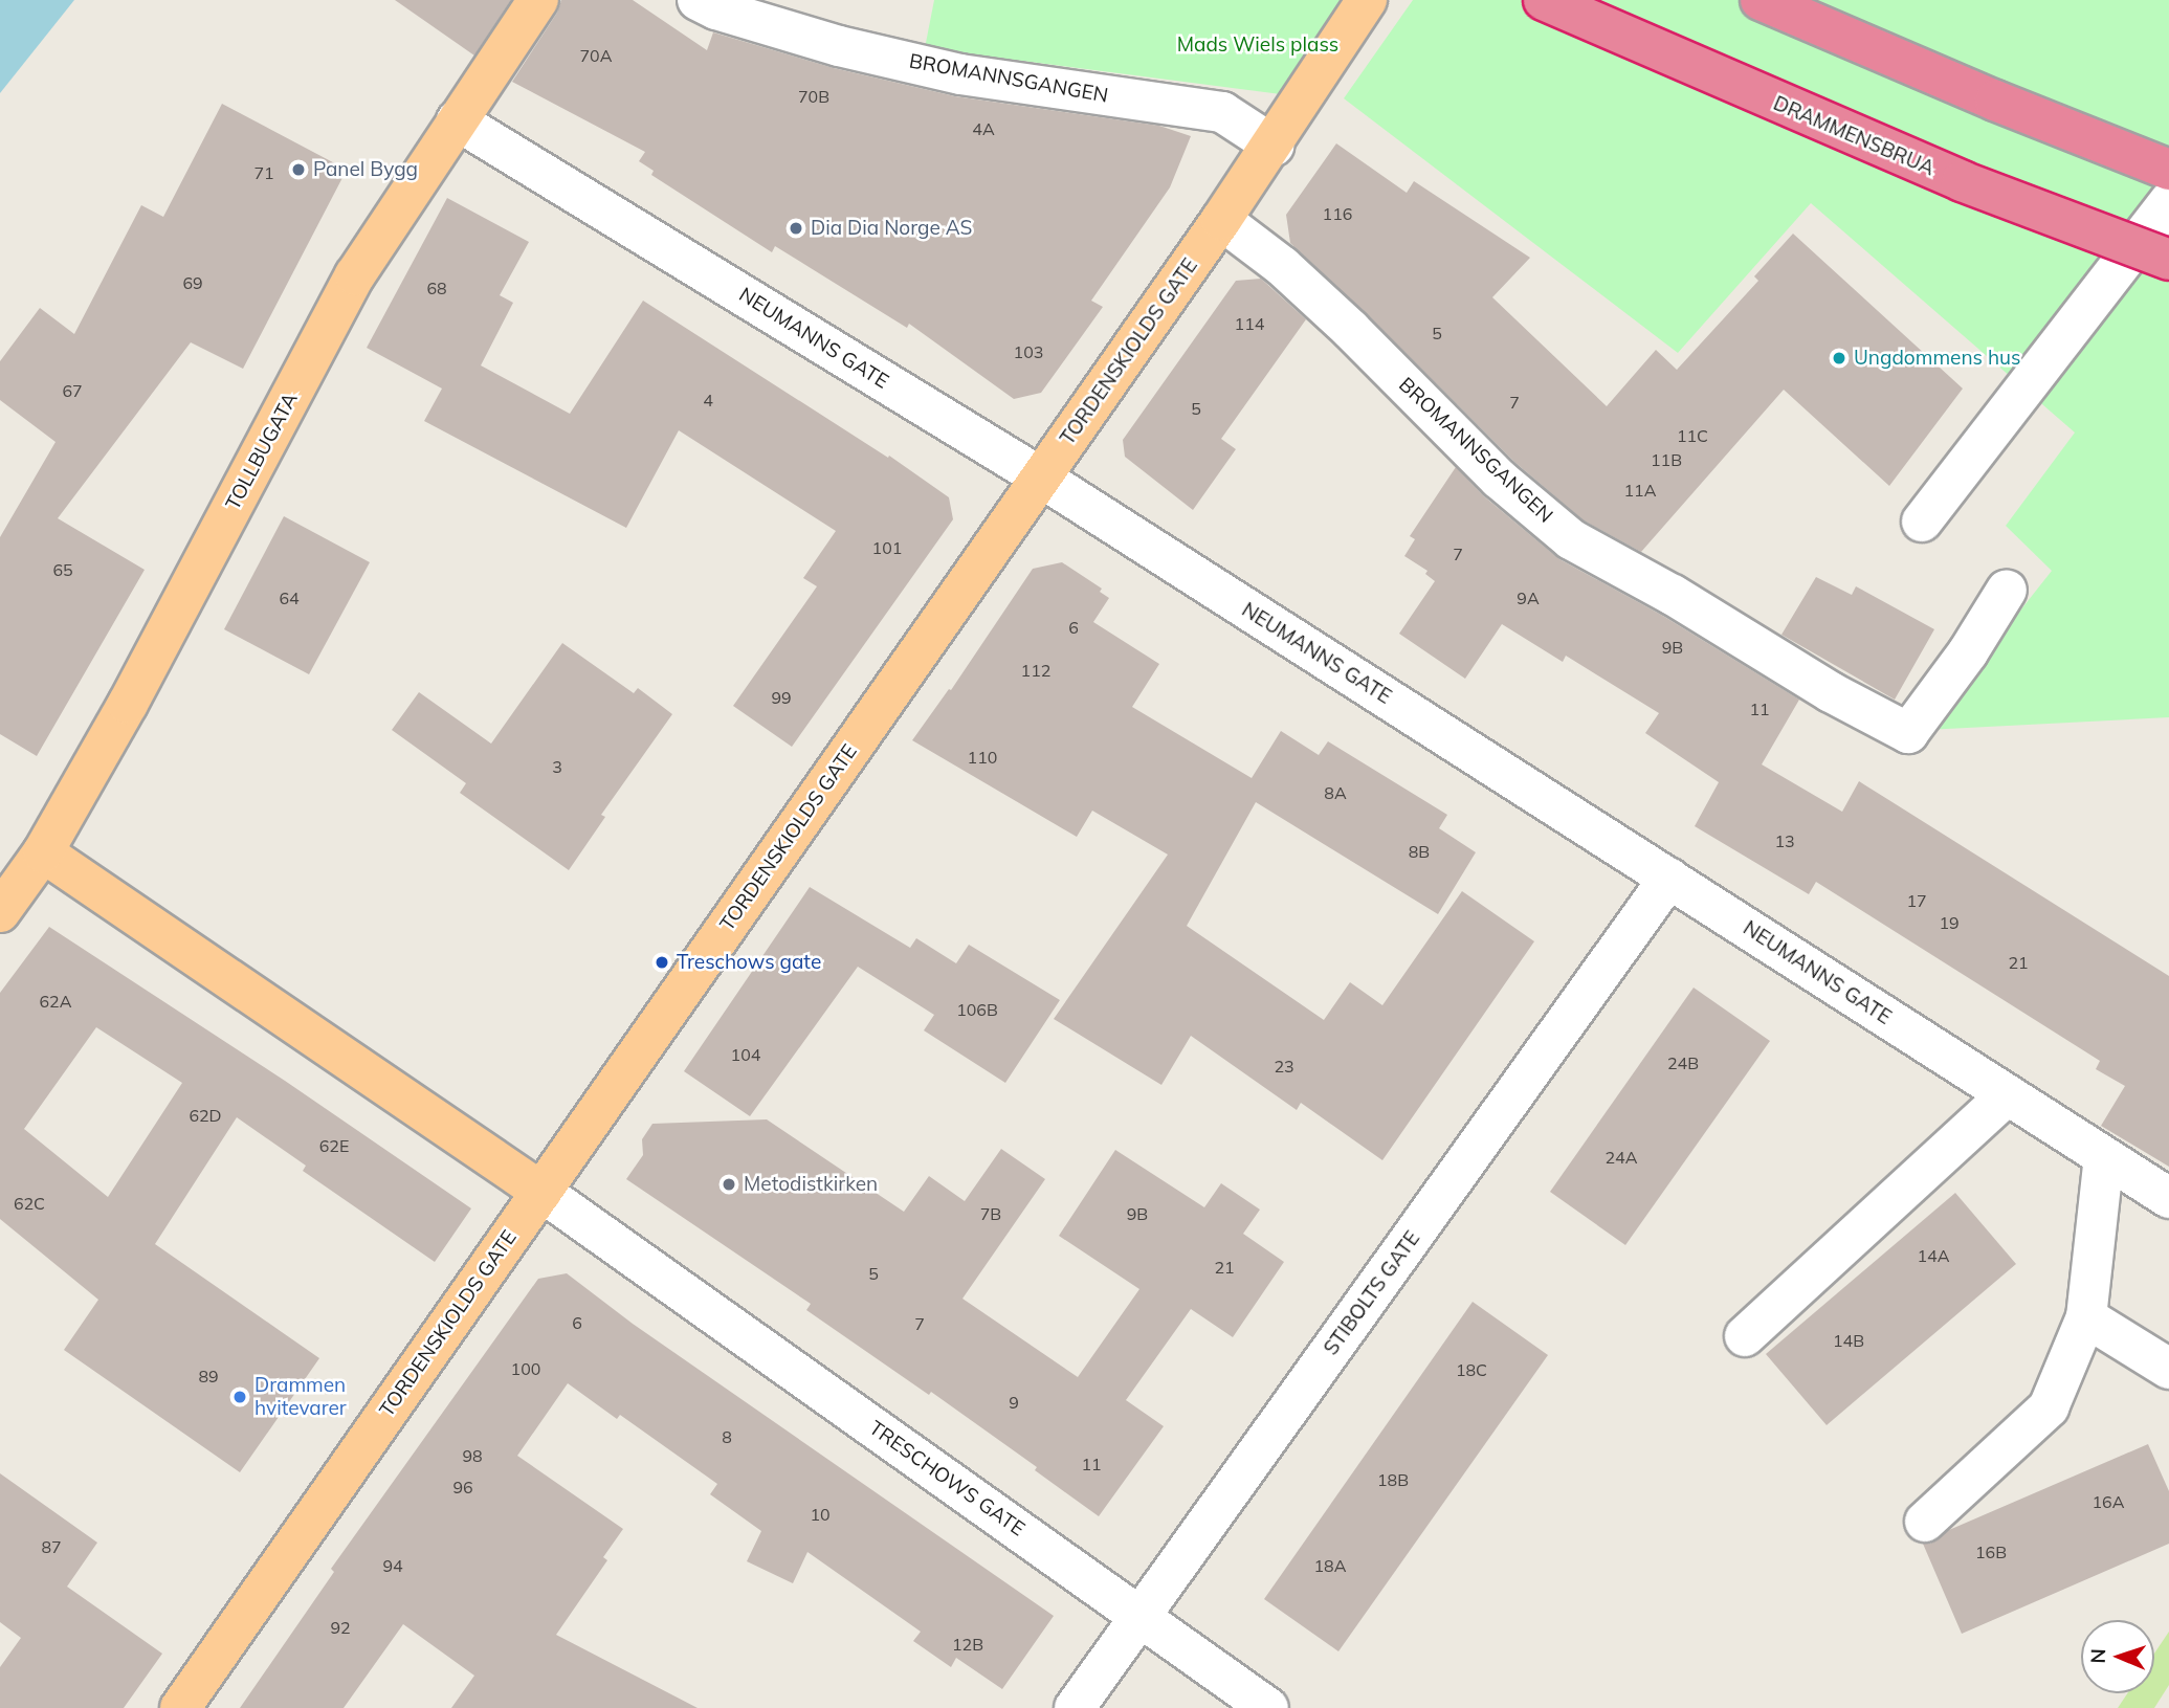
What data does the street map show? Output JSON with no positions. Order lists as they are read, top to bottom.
{
  "streets": {
    "highway": ["DRAMMENSBRUA"],
    "main road": ["TORDENSKIOLDS GATE", "TOLLBUGATA", "TRESCHOWS GATE"],
    "street": ["BROMANNSGANGEN", "NEUMANNS GATE", "STIBOLTS GATE"]
  },
  "crossings": [
    ["BROMANNSGANGEN", "TORDENSKIOLDS GATE"],
    ["NEUMANNS GATE", "TORDENSKIOLDS GATE"],
    ["NEUMANNS GATE", "TOLLBUGATA"],
    ["NEUMANNS GATE", "STIBOLTS GATE"],
    ["TORDENSKIOLDS GATE", "TRESCHOWS GATE"],
    ["TOLLBUGATA", "TRESCHOWS GATE"],
    ["STIBOLTS GATE", "TRESCHOWS GATE"]
  ],
  "parks": ["Mads Wiels plass"],
  "places": [
    "Panel Bygg",
    "Dia Dia Norge AS",
    "Ungdommens hus",
    "Treschows gate",
    "Metodistkirken",
    "Drammen hvitevarer"
  ],
  "house_numbers": [
    "70A",
    "70B",
    "4A",
    "71",
    "116",
    "69",
    "68",
    "114",
    "5",
    "103",
    "67",
    "4",
    "7",
    "5",
    "11C",
    "11B",
    "11A",
    "101",
    "7",
    "65",
    "64",
    "9A",
    "6",
    "9B",
    "112",
    "99",
    "11",
    "110",
    "3",
    "8A",
    "13",
    "8B",
    "17",
    "19",
    "21",
    "62A",
    "106B",
    "104",
    "24B",
    "23",
    "62D",
    "62E",
    "24A",
    "62C",
    "7B",
    "9B",
    "14A",
    "21",
    "5",
    "6",
    "7",
    "14B",
    "100",
    "18C",
    "89",
    "9",
    "8",
    "98",
    "11",
    "18B",
    "96",
    "16A",
    "10",
    "87",
    "16B",
    "94",
    "18A",
    "92",
    "12B"
  ],
  "north": "left"
}
